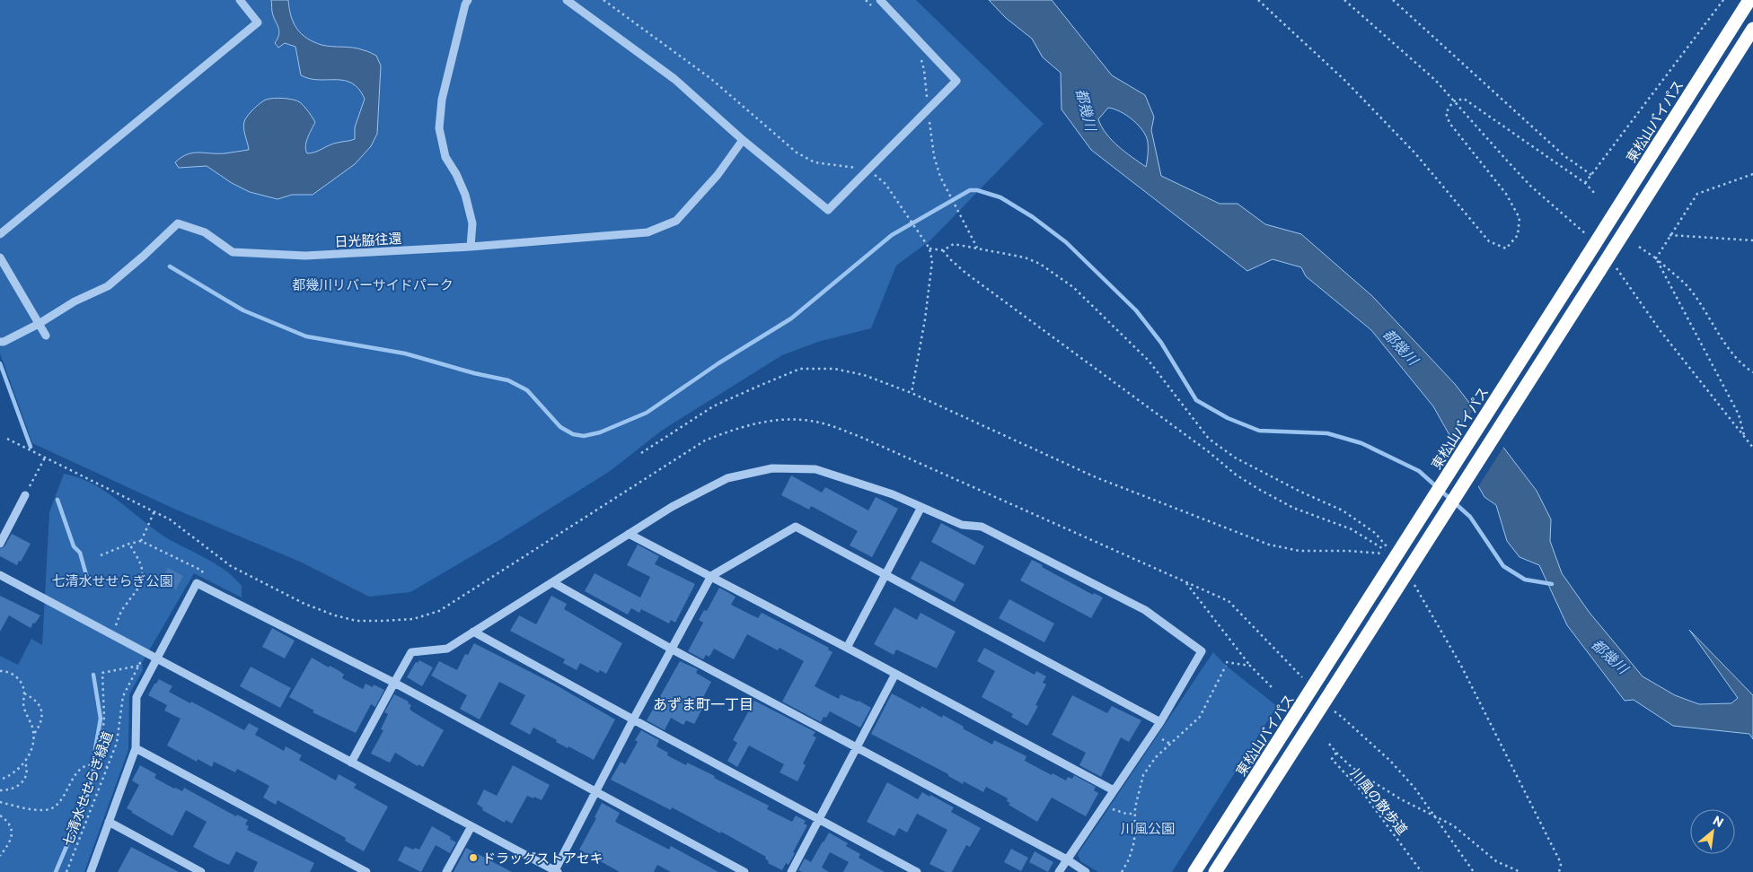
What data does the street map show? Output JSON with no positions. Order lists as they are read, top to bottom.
{
  "streets": {
    "highway": ["東松山バイパス"],
    "street": ["日光脇往還"],
    "path": ["七清水せせらぎ緑道", "川風の散歩道"]
  },
  "districts": ["あずま町一丁目"],
  "water": ["都幾川"],
  "parks": ["都幾川リバーサイドパーク", "七清水せせらぎ公園", "川風公園"],
  "places": ["ドラッグストアセキ"],
  "north": "top right"
}
